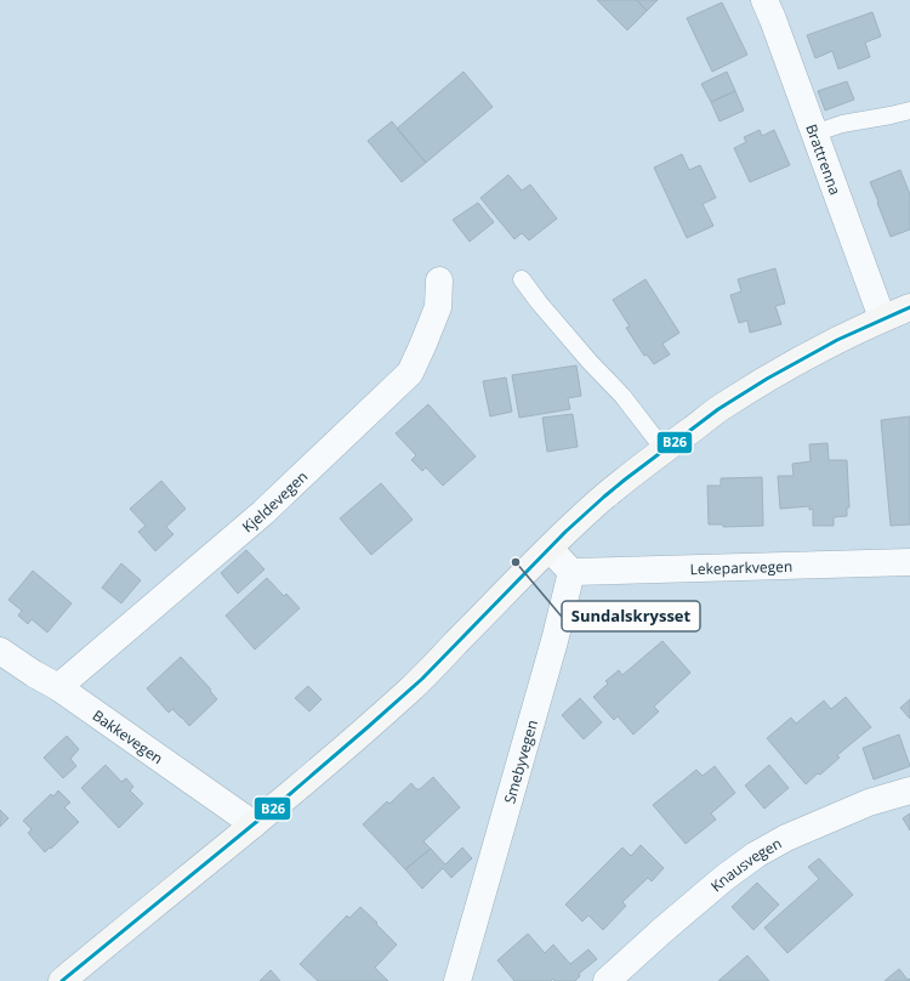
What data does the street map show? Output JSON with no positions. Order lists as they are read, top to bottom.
{
  "streets": {
    "street": [
      "Brattrenna",
      "Kjeldevegen",
      "Lekeparkvegen",
      "Bakkevegen",
      "Smebyvegen",
      "Knausvegen"
    ]
  },
  "crossings": [
    ["Kjeldevegen", "Bakkevegen"],
    ["Lekeparkvegen", "Smebyvegen"]
  ],
  "places": ["Sundalskrysset"],
  "lines": ["transit line B26"]
}
